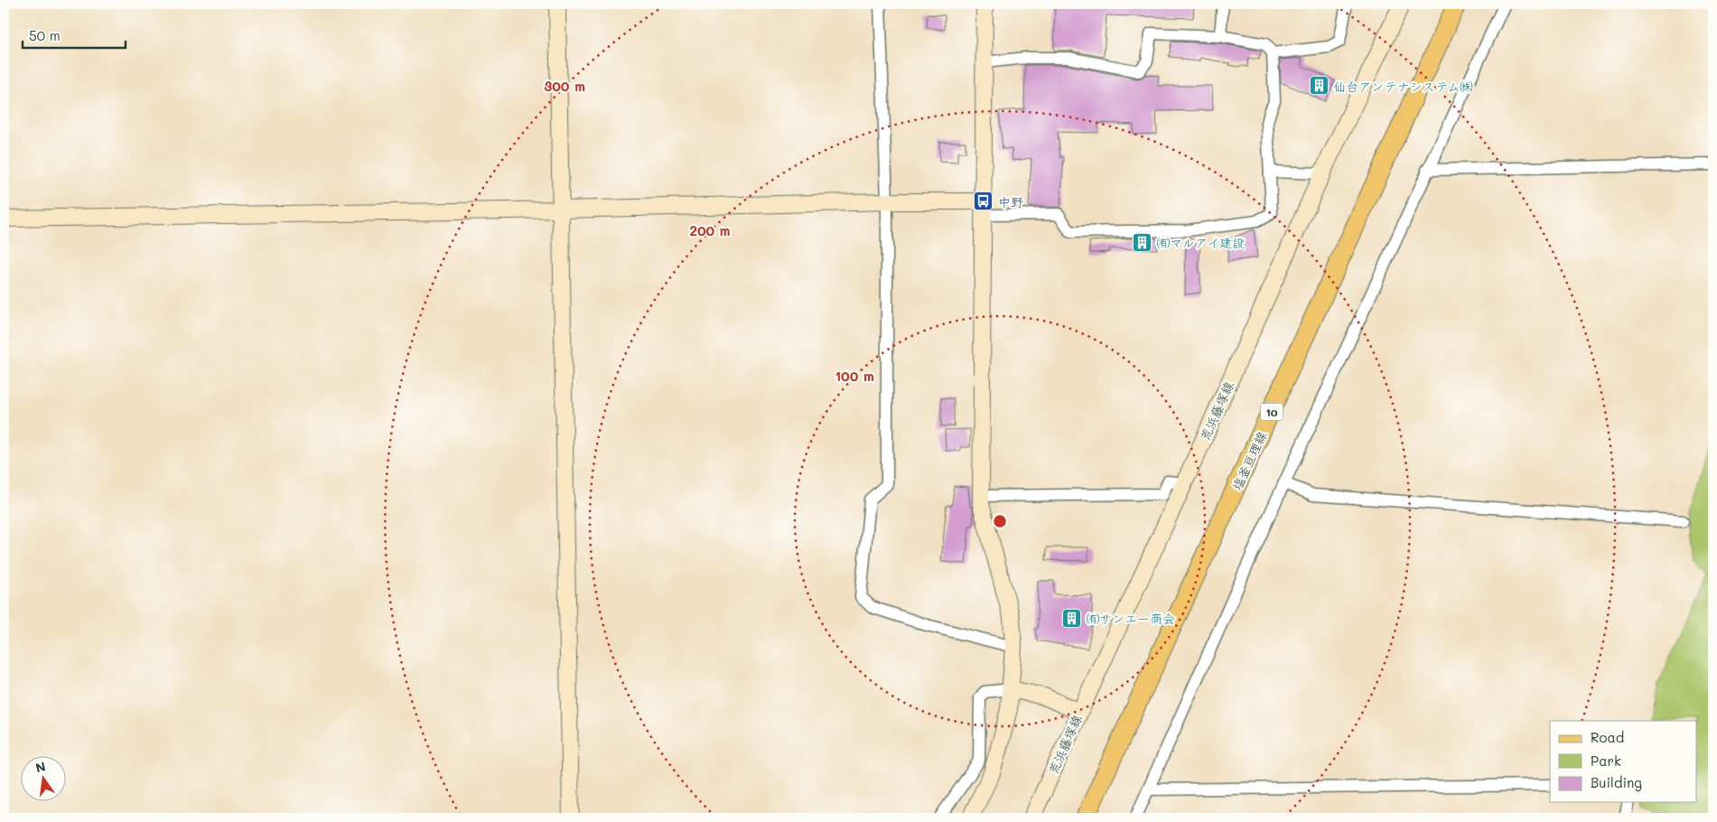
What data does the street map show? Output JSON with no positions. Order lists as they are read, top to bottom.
{
  "streets": {
    "main road": ["10", "塩釜亘理線"],
    "street": ["荒浜藤塚線"]
  },
  "places": {
    "building": ["仙台アンテナシステム㈱", "㈲マルアイ建設", "㈲サンエー商会"],
    "bus stop": ["中野"]
  },
  "legend": ["Road", "Park", "Building"],
  "scale_bar": "50 m",
  "north": "top",
  "rings": ["300 m", "200 m", "100 m"]
}
